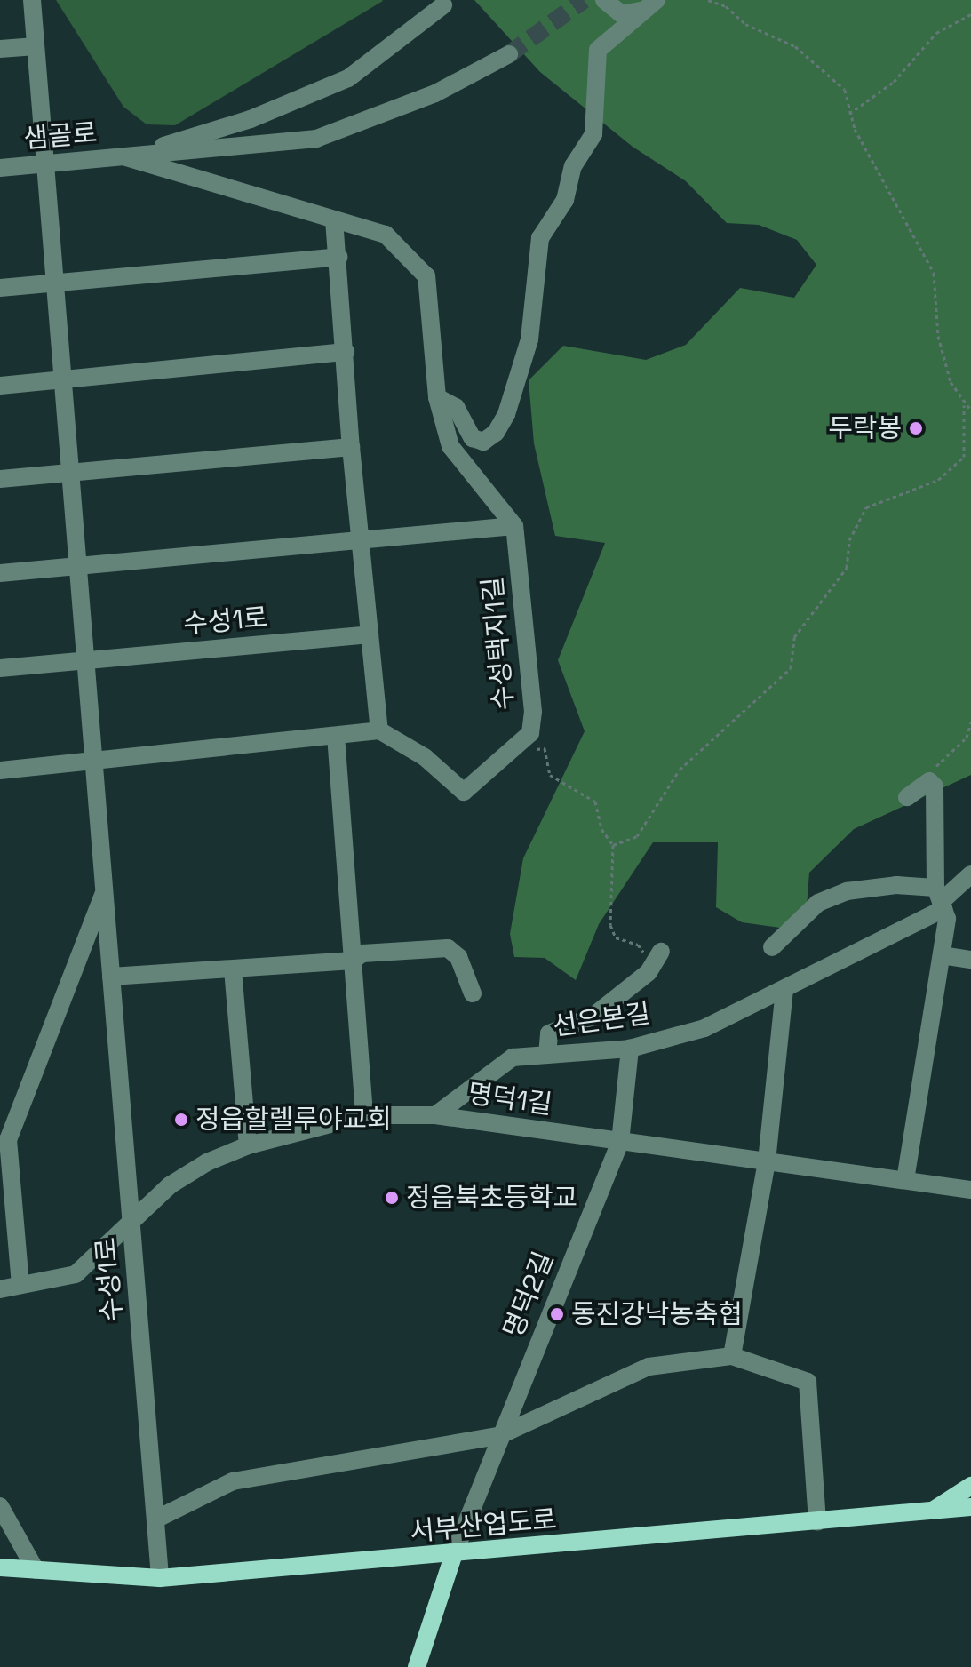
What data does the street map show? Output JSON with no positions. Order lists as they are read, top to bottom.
{
  "streets": {
    "main road": ["서부산업도로"],
    "street": [
      "샘골로",
      "수성1로",
      "수성택지1길",
      "선은본길",
      "명덕1길",
      "명덕2길"
    ]
  },
  "crossings": [
    ["샘골로", "수성1로"],
    ["수성1로", "명덕1길"],
    ["수성1로", "서부산업도로"],
    ["선은본길", "명덕1길"],
    ["선은본길", "명덕2길"],
    ["명덕1길", "명덕2길"],
    ["명덕2길", "서부산업도로"]
  ],
  "places": [
    "두락봉",
    "정읍할렐루야교회",
    "정읍북초등학교",
    "동진강낙농축협"
  ]
}
